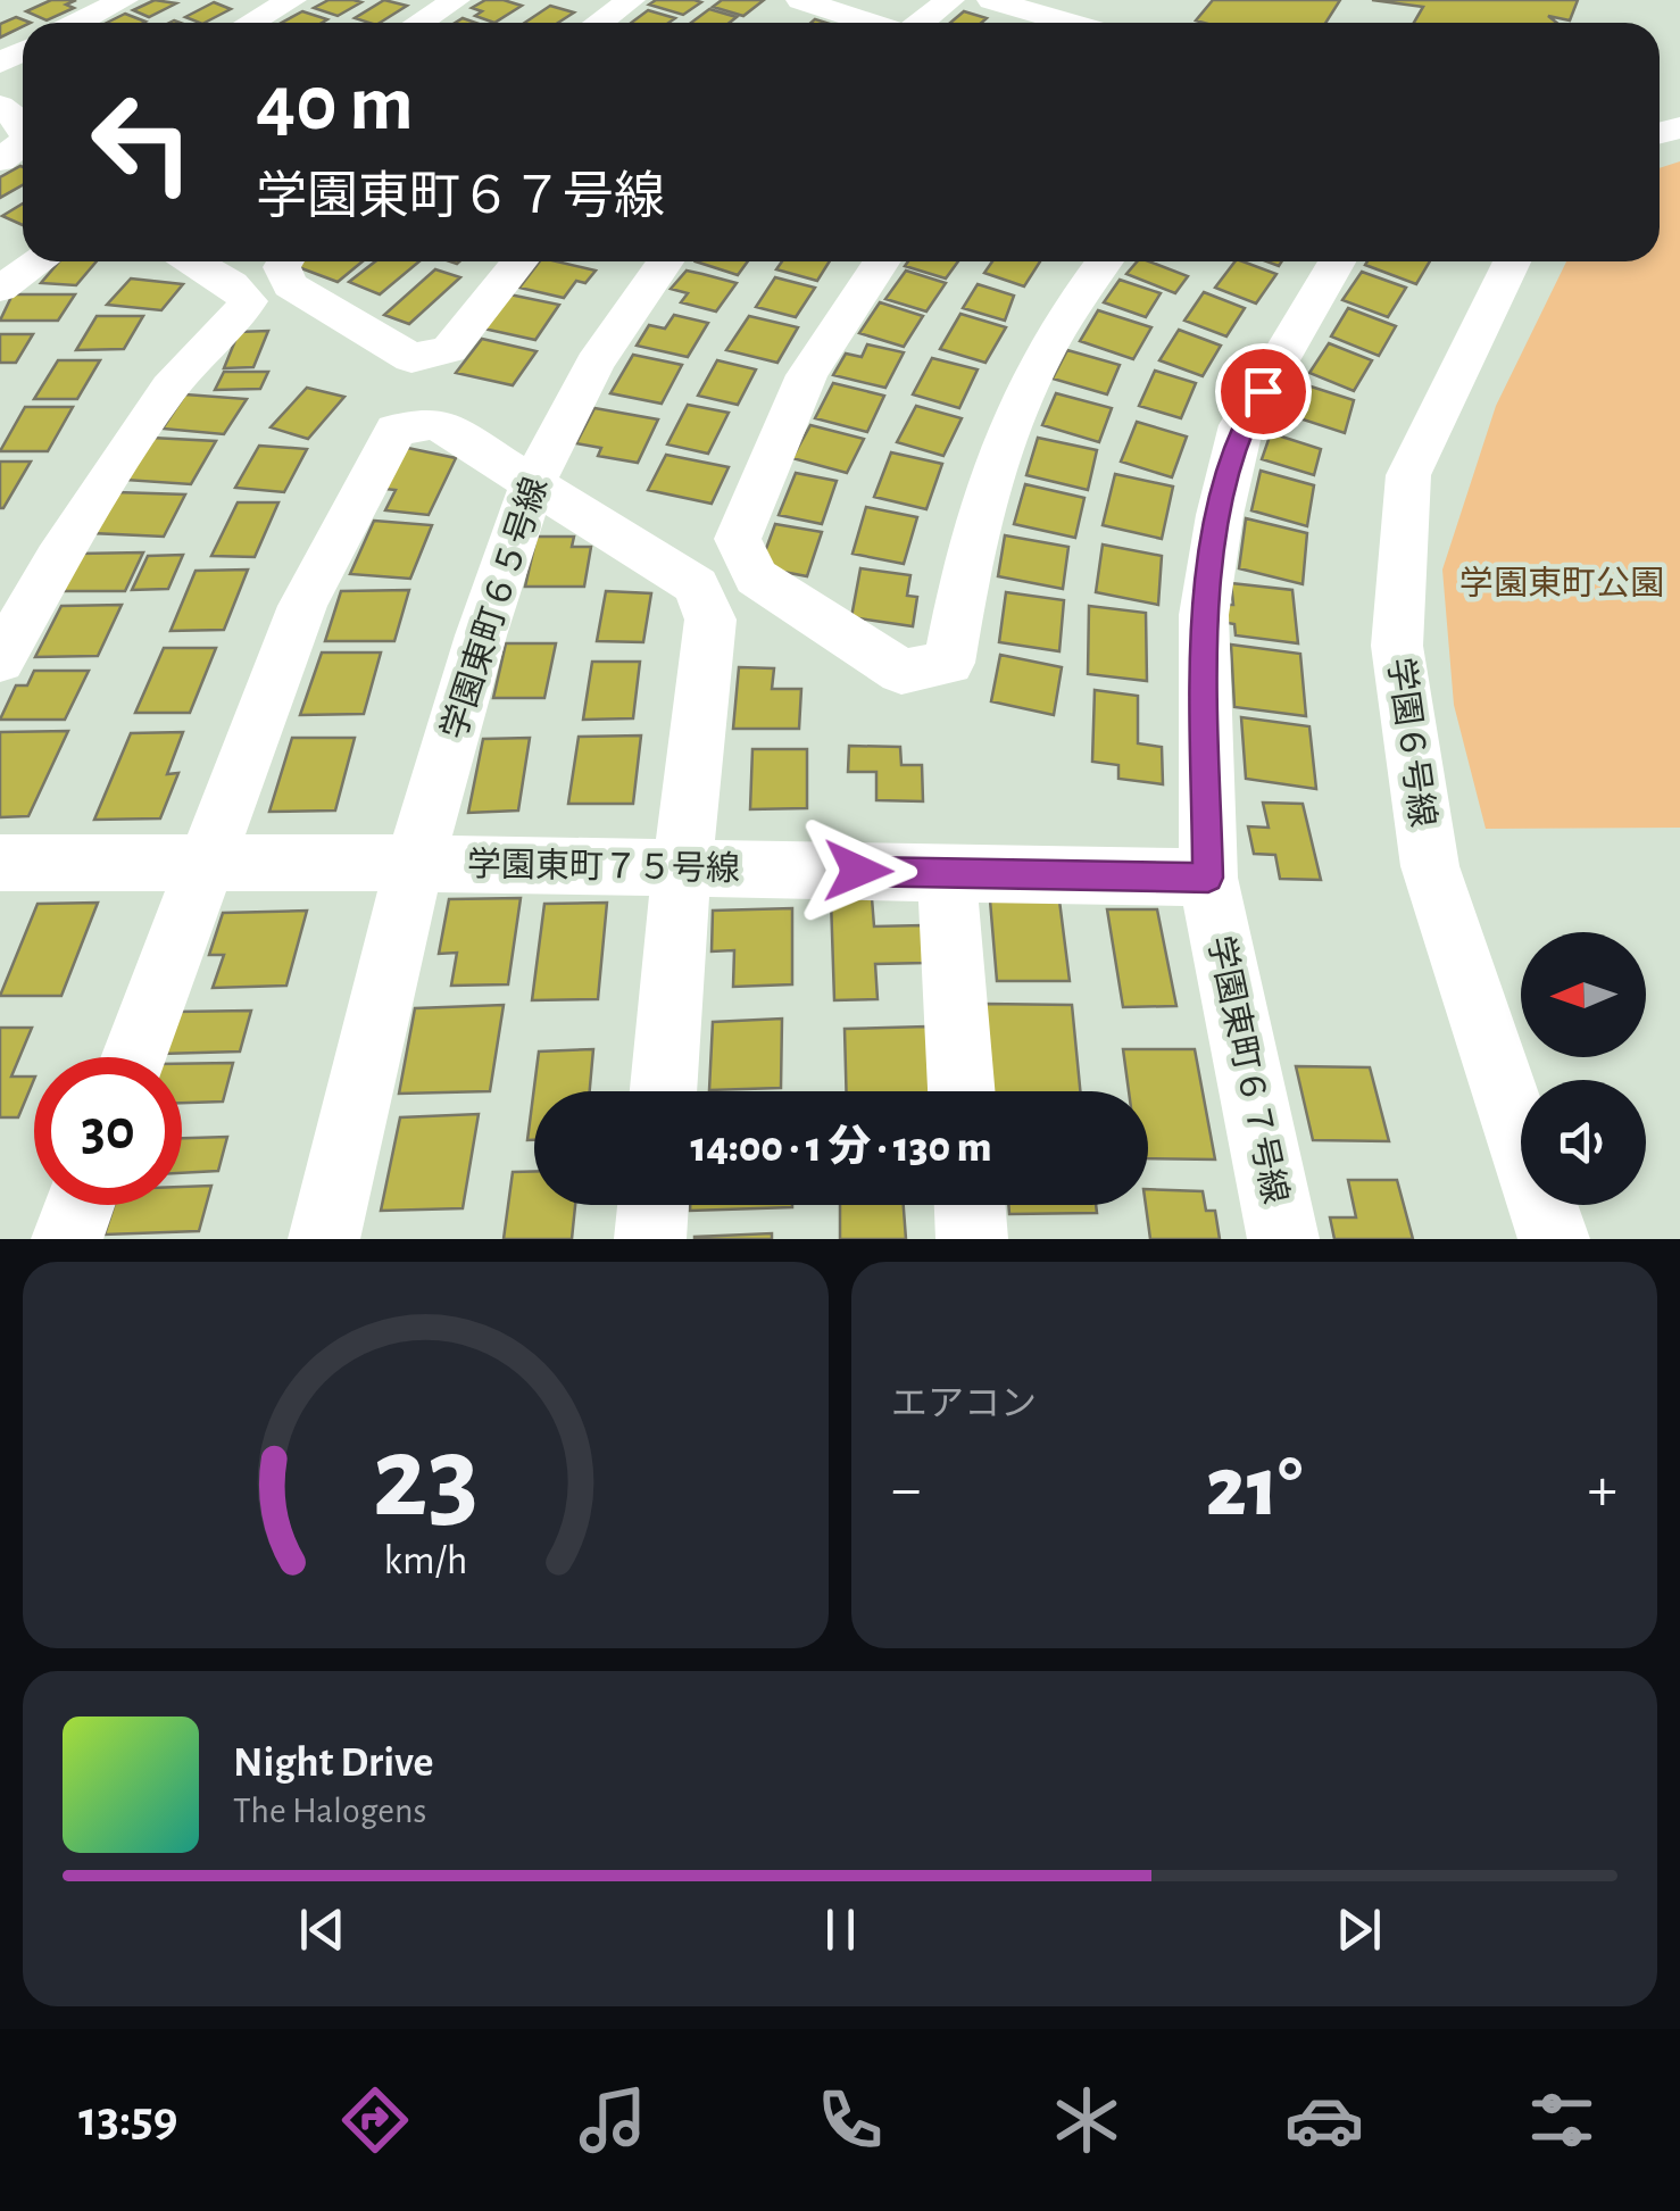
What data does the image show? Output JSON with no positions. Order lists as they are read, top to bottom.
{
  "streets": {
    "street": [
      "学園東町６５号線",
      "学園６号線",
      "学園東町７５号線",
      "学園東町６７号線"
    ]
  },
  "crossings": [
    ["学園東町６５号線", "学園東町７５号線"],
    ["学園東町７５号線", "学園東町６７号線"]
  ],
  "parks": ["学園東町公園"],
  "north": "left",
  "page": {
    "turn": ["40 m", "学園東町６７号線"],
    "limit": "30",
    "trip": "14:00 · 1 分 · 130 m",
    "tile": "エアコン",
    "heat": ["−", "21°", "+"],
    "song": ["Night Drive", "The Halogens"],
    "tabs": "13:59",
    "gauge": ["23", "km/h"]
  }
}
